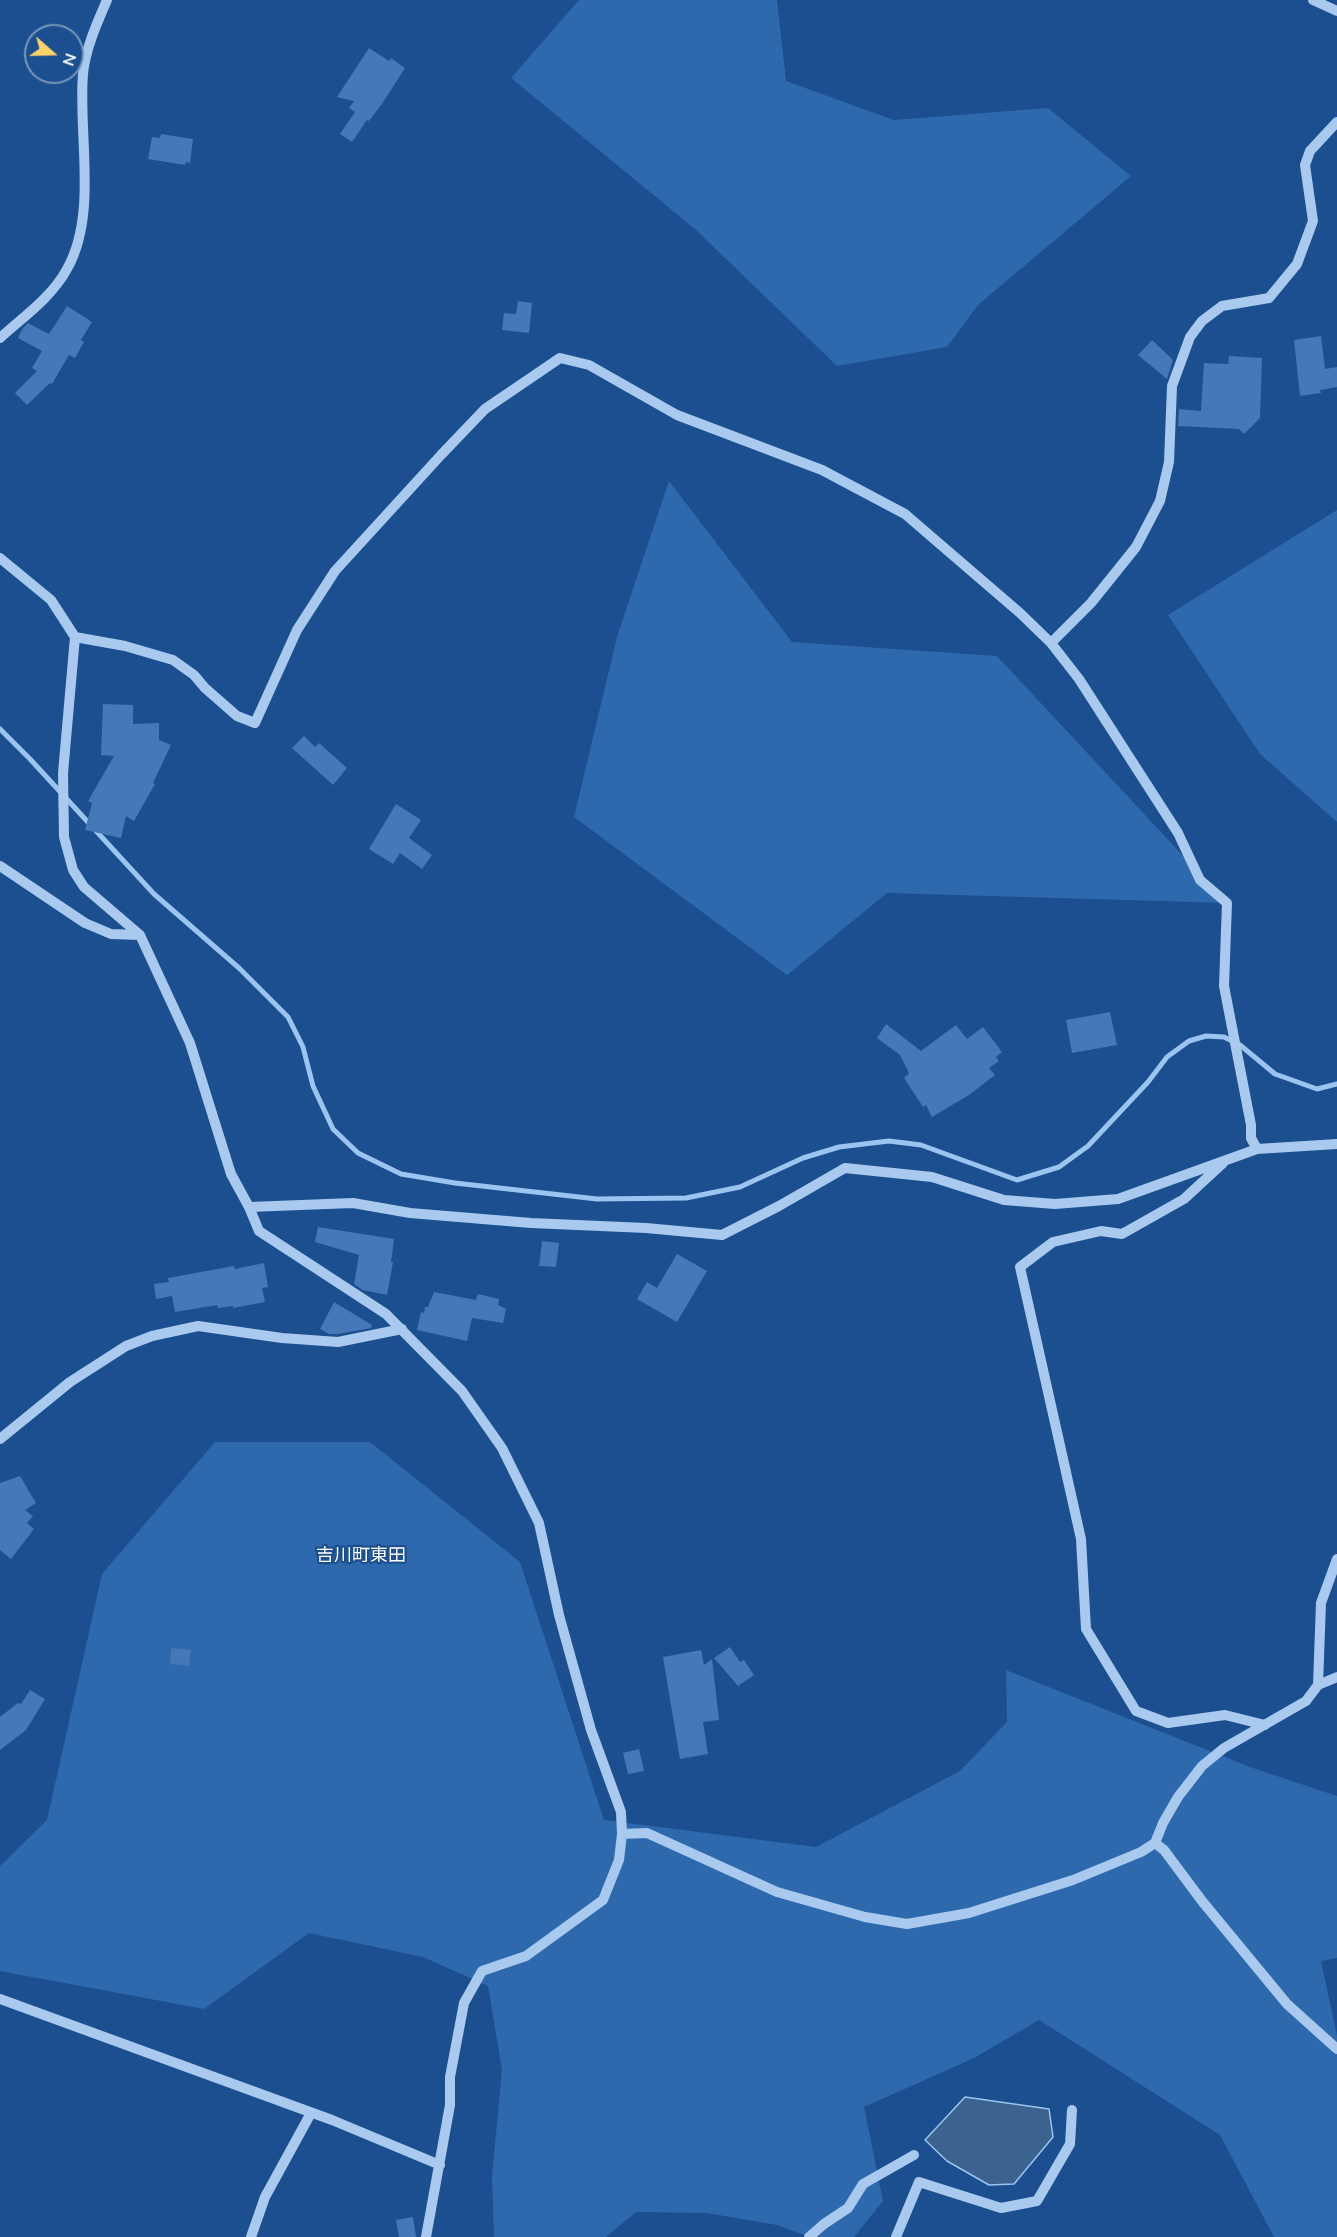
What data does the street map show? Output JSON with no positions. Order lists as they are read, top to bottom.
{
  "districts": ["吉川町東田"],
  "north": "right"
}
